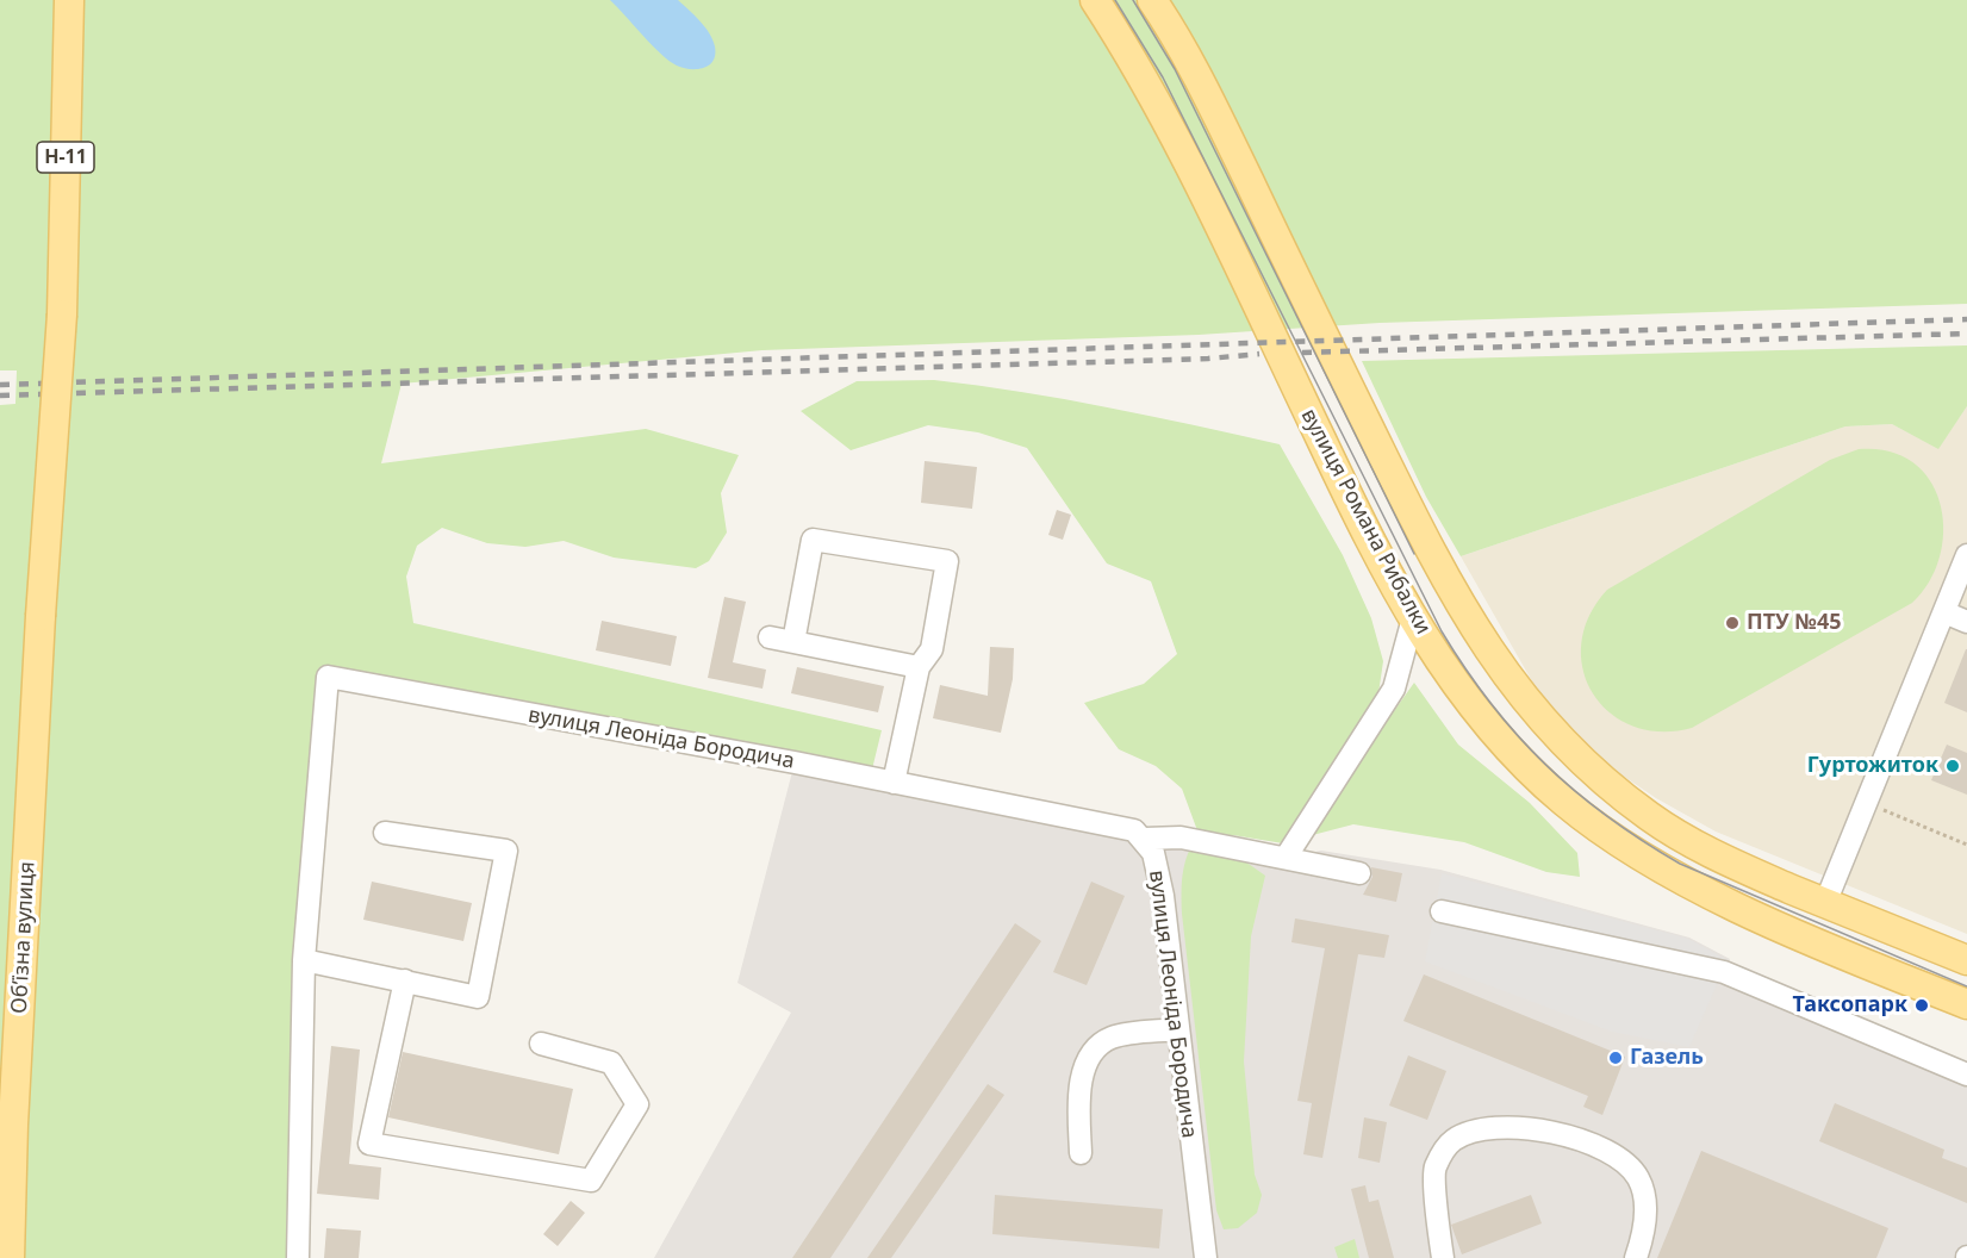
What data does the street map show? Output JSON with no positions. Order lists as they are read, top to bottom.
{
  "streets": {
    "main road": ["Н-11", "вулиця Романа Рибалки", "Обʼїзна вулиця"],
    "street": ["вулиця Леоніда Бородича"]
  },
  "places": [
    "ПТУ №45",
    "Гуртожиток",
    "Таксопарк",
    "Газель"
  ]
}
